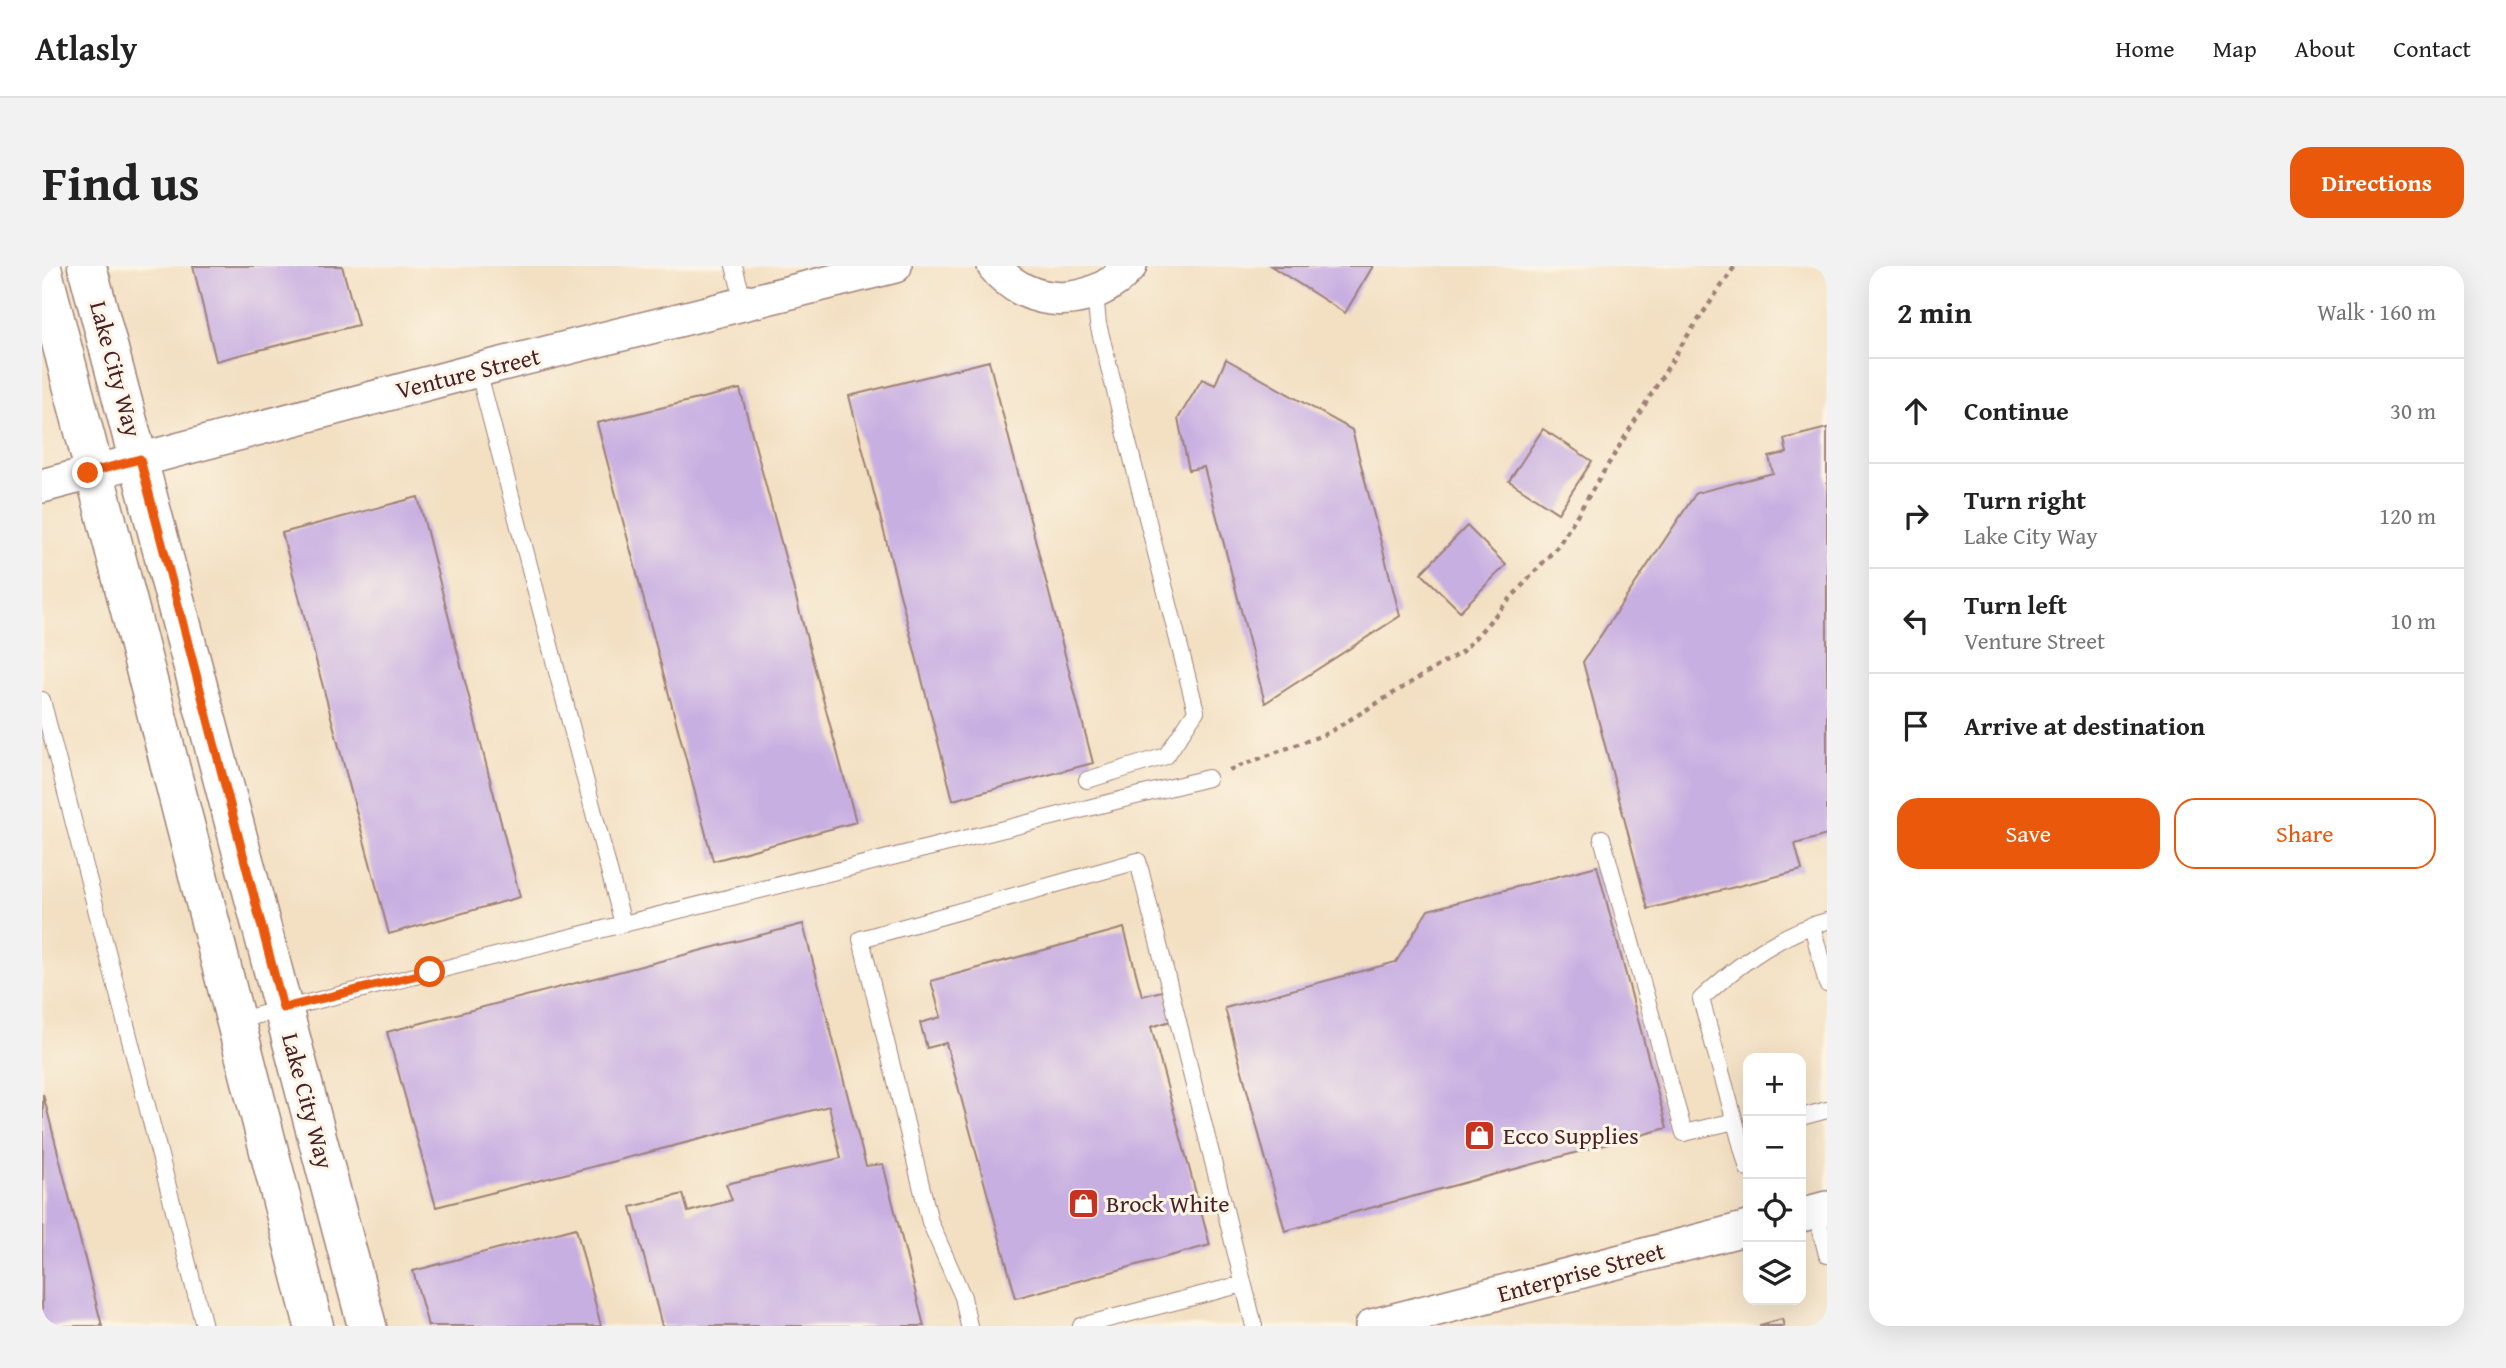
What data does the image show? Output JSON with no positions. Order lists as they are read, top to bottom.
{
  "streets": {
    "street": ["Lake City Way", "Venture Street", "Enterprise Street"]
  },
  "crossings": [
    ["Lake City Way", "Venture Street"]
  ],
  "places": {
    "shop": ["Ecco Supplies", "Brock White"]
  },
  "page": {
    "header": "Atlasly",
    "nav": [
      "Home",
      "Map",
      "About",
      "Contact"
    ],
    "title": "Find us",
    "buttons": [
      "Directions",
      ["Save", "Share"]
    ],
    "heading": ["2 min", "Walk · 160 m"],
    "list": [
      ["Continue", "30 m"],
      ["Turn right", "Lake City Way", "120 m"],
      ["Turn left", "Venture Street", "10 m"],
      "Arrive at destination"
    ],
    "map_buttons": ["+", "−"]
  }
}
